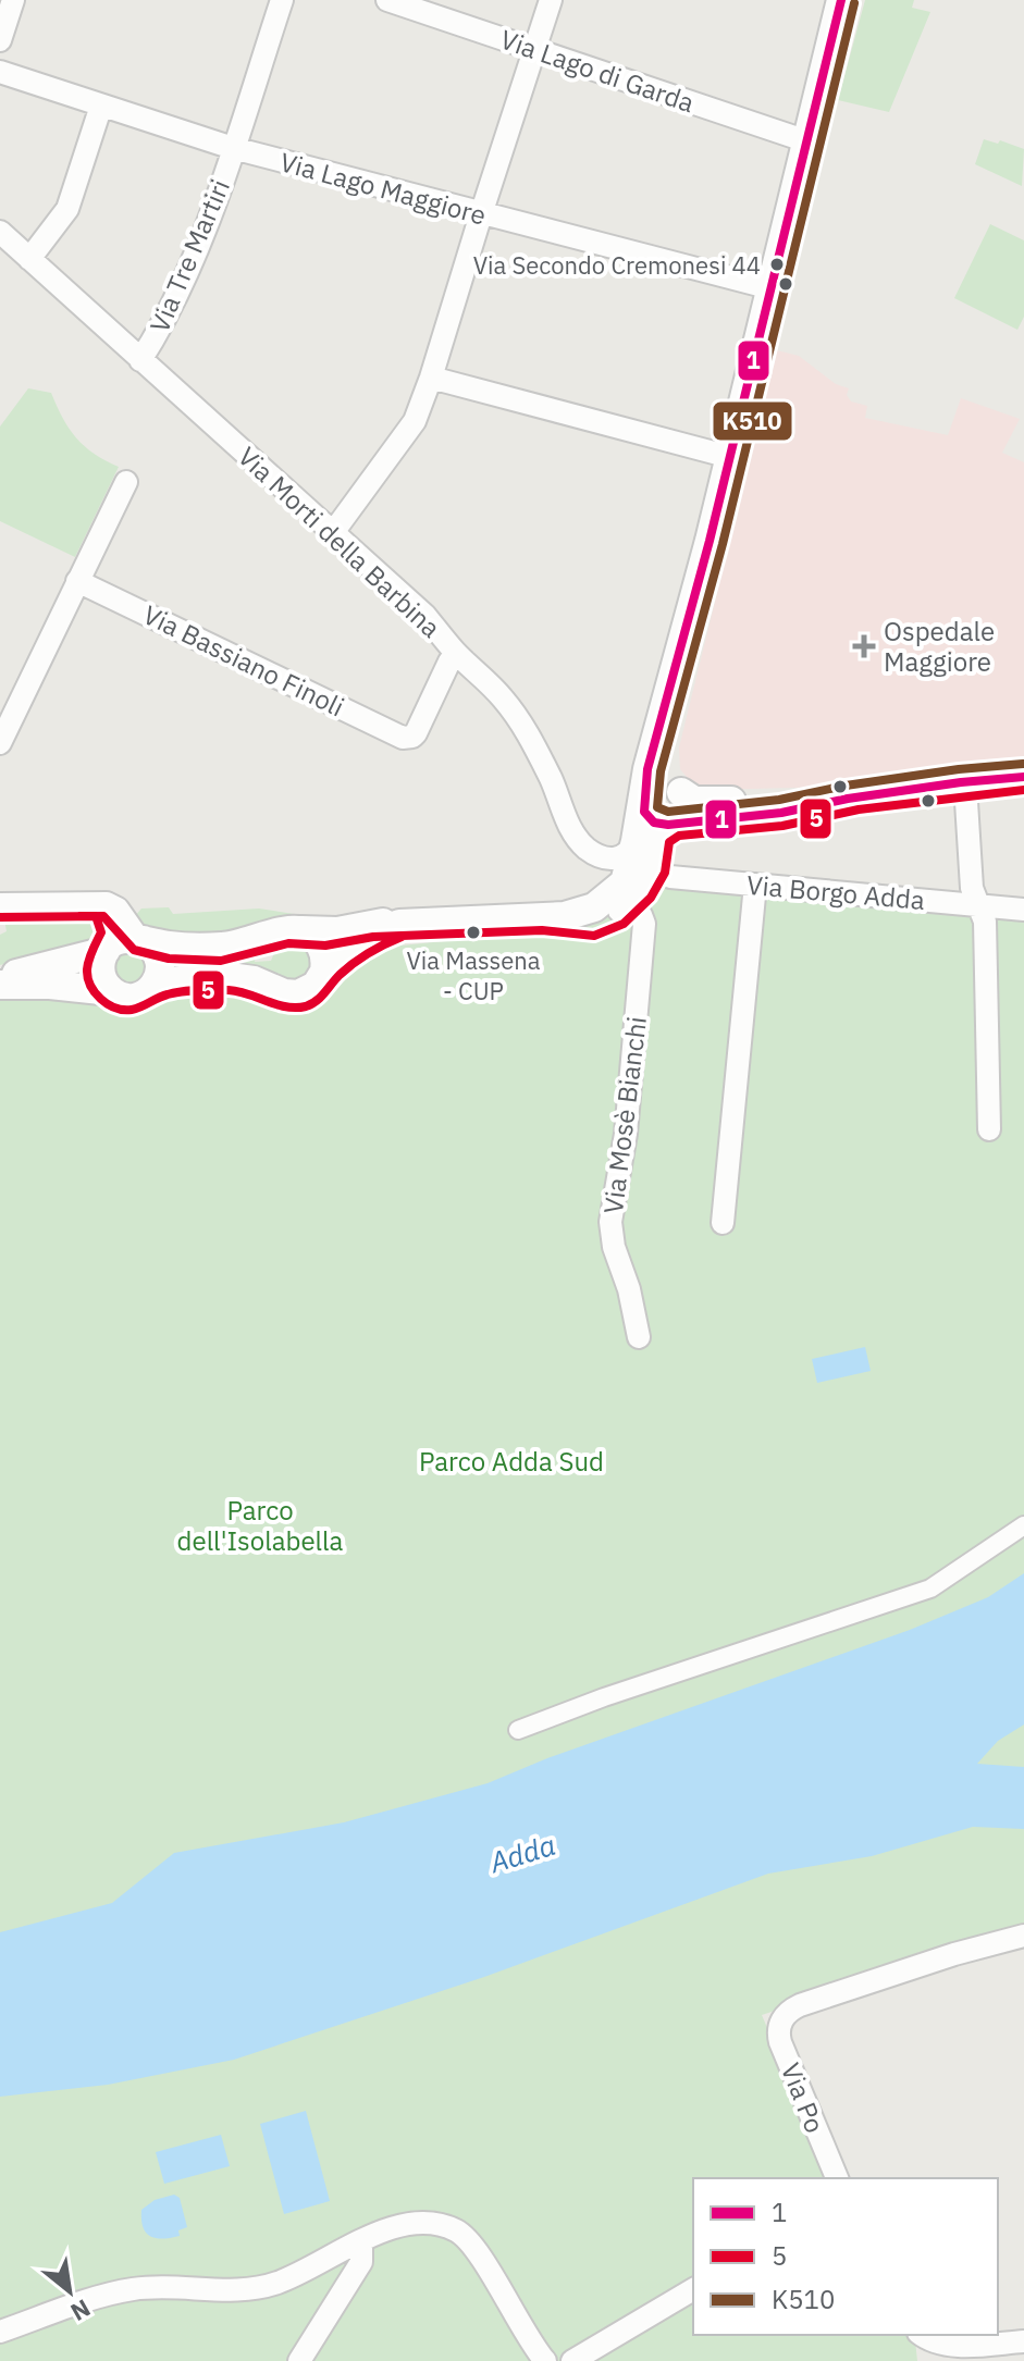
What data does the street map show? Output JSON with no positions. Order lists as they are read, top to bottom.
{
  "streets": {
    "street": [
      "Via Lago di Garda",
      "Via Lago Maggiore",
      "Via Tre Martiri",
      "Via Morti della Barbina",
      "Via Bassiano Finoli",
      "Via Borgo Adda",
      "Via Mosè Bianchi",
      "Via Po"
    ]
  },
  "crossings": [
    ["Via Lago Maggiore", "Via Tre Martiri"],
    ["Via Tre Martiri", "Via Morti della Barbina"],
    ["Via Morti della Barbina", "Via Bassiano Finoli"],
    ["Via Morti della Barbina", "Via Borgo Adda"]
  ],
  "water": ["Adda"],
  "parks": ["Parco Adda Sud", "Parco dell'Isolabella"],
  "places": {
    "other": ["Via Secondo Cremonesi 44", "Via Massena - CUP"],
    "health": ["Ospedale Maggiore"]
  },
  "lines": ["transit line 1", "transit line K510", "transit line 5"],
  "legend": ["1", "5", "K510"],
  "north": "bottom right"
}
